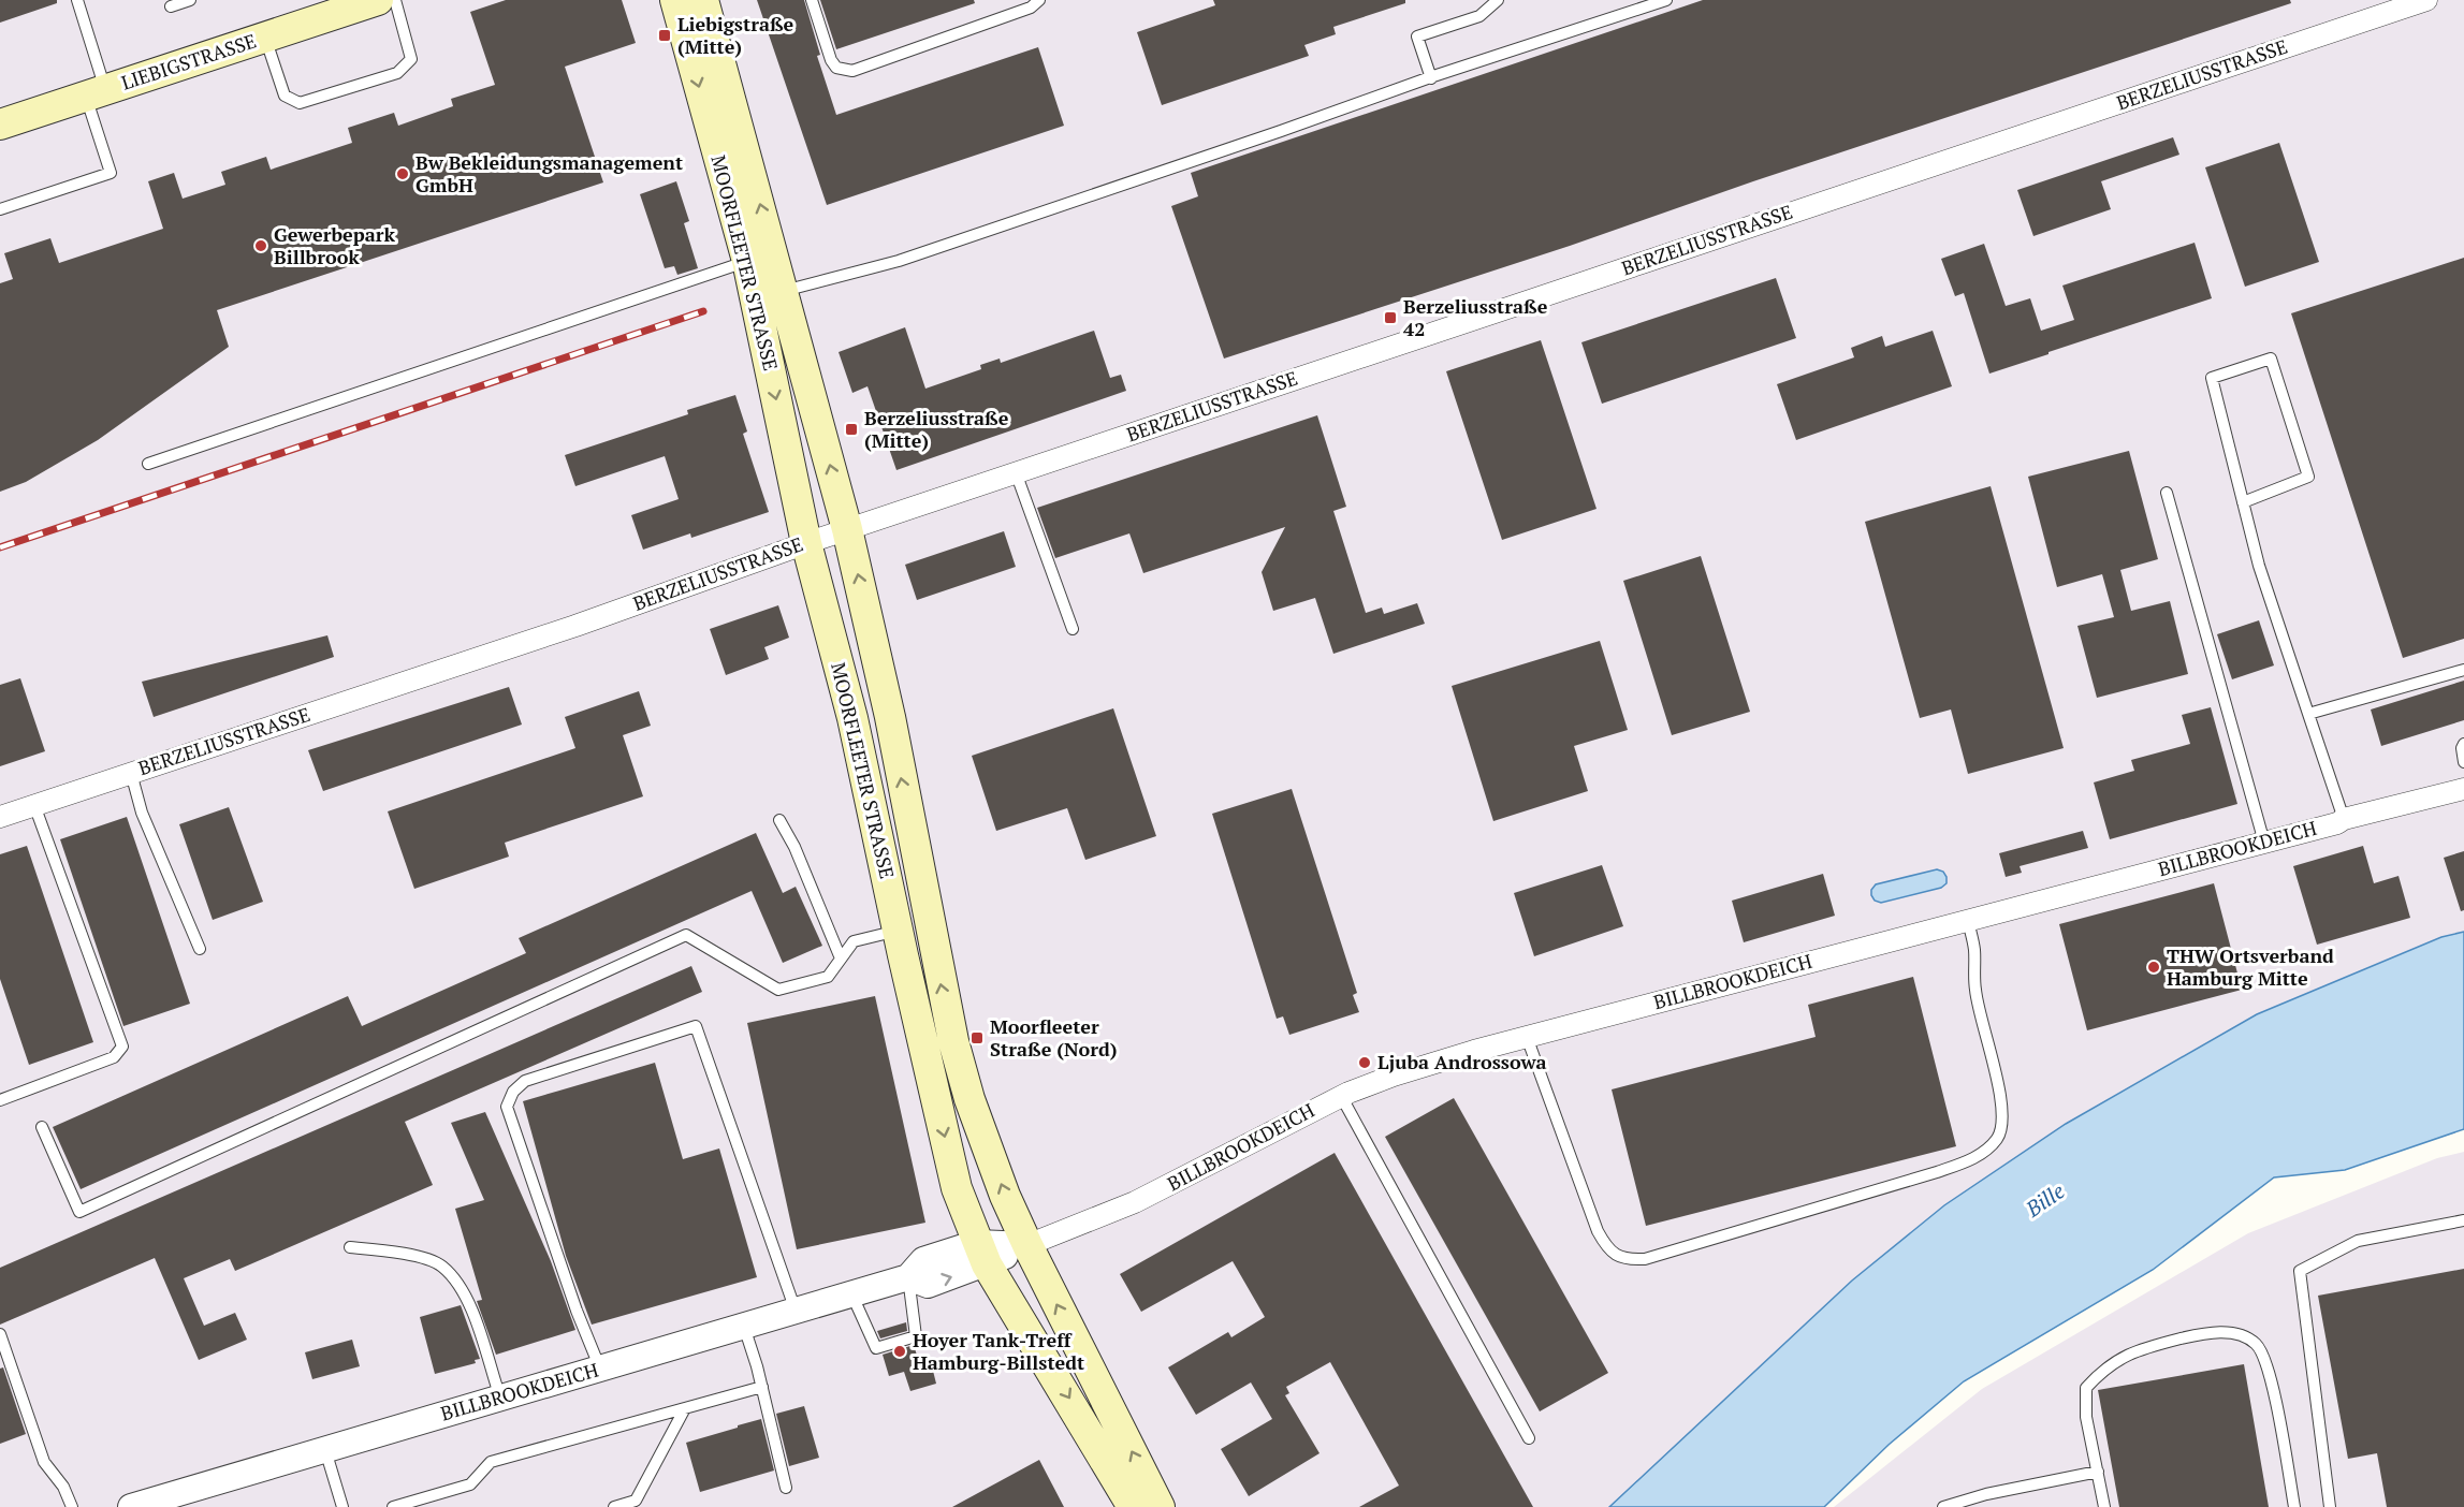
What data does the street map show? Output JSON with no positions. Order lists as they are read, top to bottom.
{
  "streets": {
    "main road": ["LIEBIGSTRASSE", "MOORFLEETER STRASSE"],
    "street": ["BERZELIUSSTRASSE", "BILLBROOKDEICH"]
  },
  "crossings": [
    ["BERZELIUSSTRASSE", "MOORFLEETER STRASSE"],
    ["MOORFLEETER STRASSE", "BILLBROOKDEICH"]
  ],
  "water": ["Bille"],
  "places": {
    "transit": [
      "Liebigstraße (Mitte)",
      "Berzeliusstraße 42",
      "Berzeliusstraße (Mitte)",
      "Moorfleeter Straße (Nord)"
    ],
    "other": [
      "Bw Bekleidungsmanagement GmbH",
      "Gewerbepark Billbrook",
      "THW Ortsverband Hamburg Mitte",
      "Ljuba Androssowa",
      "Hoyer Tank-Treff Hamburg-Billstedt"
    ]
  }
}
